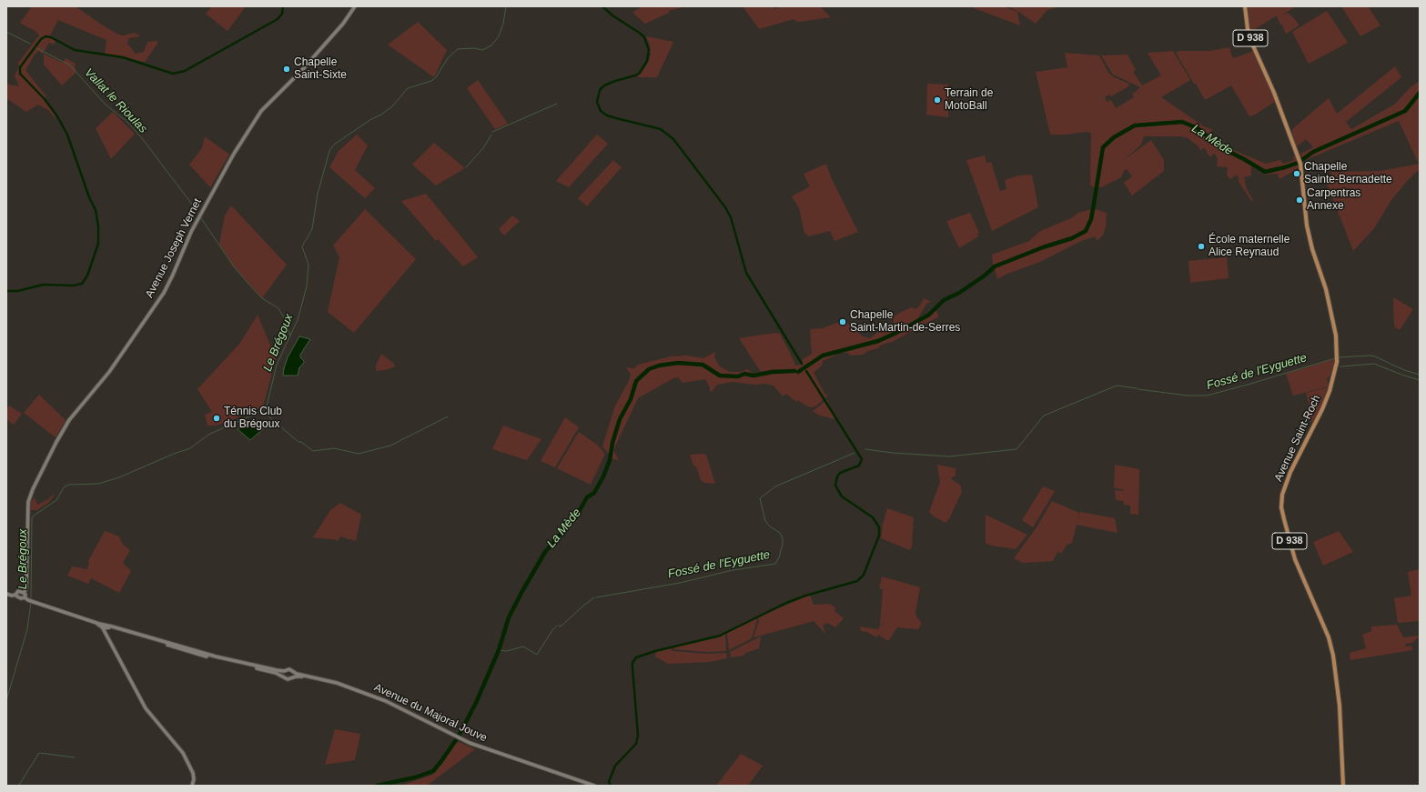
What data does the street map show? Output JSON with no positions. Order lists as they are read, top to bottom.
{
  "streets": {
    "main road": [
      "D 938",
      "Avenue Joseph Vernet",
      "Avenue Saint-Roch",
      "Avenue du Majoral Jouve"
    ]
  },
  "crossings": [
    ["Avenue Joseph Vernet", "Avenue du Majoral Jouve"]
  ],
  "water": [
    "Vallat le Rioulas",
    "La Mède",
    "Le Brégoux",
    "Fossé de l'Eyguette"
  ],
  "places": [
    "Chapelle Saint-Sixte",
    "Terrain de MotoBall",
    "Chapelle Sainte-Bernadette",
    "Carpentras Annexe",
    "École maternelle Alice Reynaud",
    "Chapelle Saint-Martin-de-Serres",
    "Ténnis Club du Brégoux"
  ]
}
